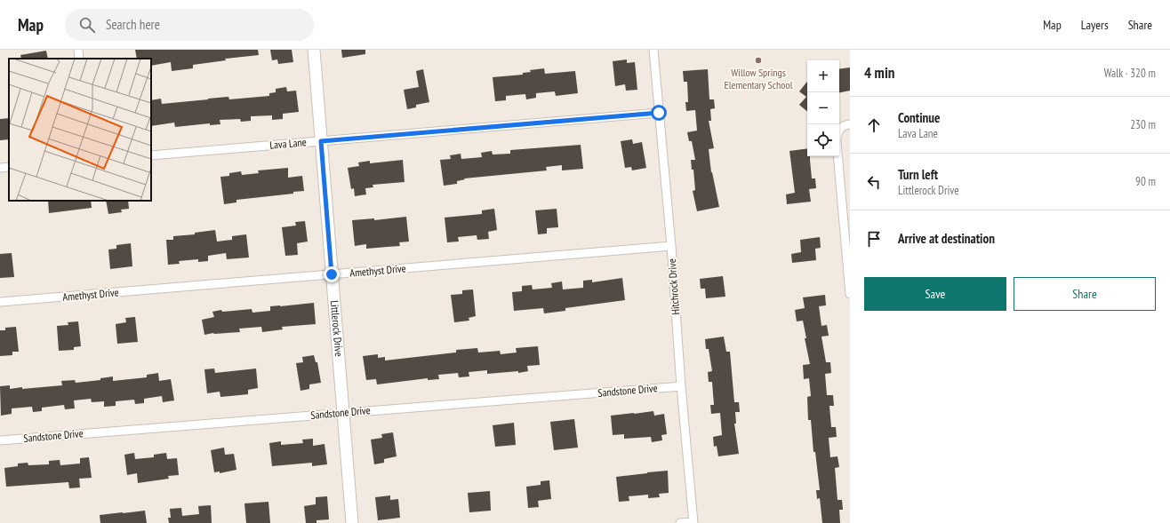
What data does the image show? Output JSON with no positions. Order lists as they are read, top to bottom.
{
  "streets": {
    "street": [
      "Lava Lane",
      "Amethyst Drive",
      "Hitchrock Drive",
      "Littlerock Drive",
      "Sandstone Drive"
    ]
  },
  "crossings": [
    ["Lava Lane", "Hitchrock Drive"],
    ["Lava Lane", "Littlerock Drive"],
    ["Amethyst Drive", "Hitchrock Drive"],
    ["Amethyst Drive", "Littlerock Drive"],
    ["Hitchrock Drive", "Sandstone Drive"],
    ["Littlerock Drive", "Sandstone Drive"]
  ],
  "places": ["Willow Springs Elementary School"],
  "page": {
    "header": "Map",
    "search": "Search here",
    "nav": ["Map", "Layers", "Share"],
    "heading": ["4 min", "Walk · 320 m"],
    "map_buttons": ["+", "−"],
    "list": [
      ["Continue", "Lava Lane", "230 m"],
      ["Turn left", "Littlerock Drive", "90 m"],
      "Arrive at destination"
    ],
    "buttons": ["Save", "Share"]
  }
}
